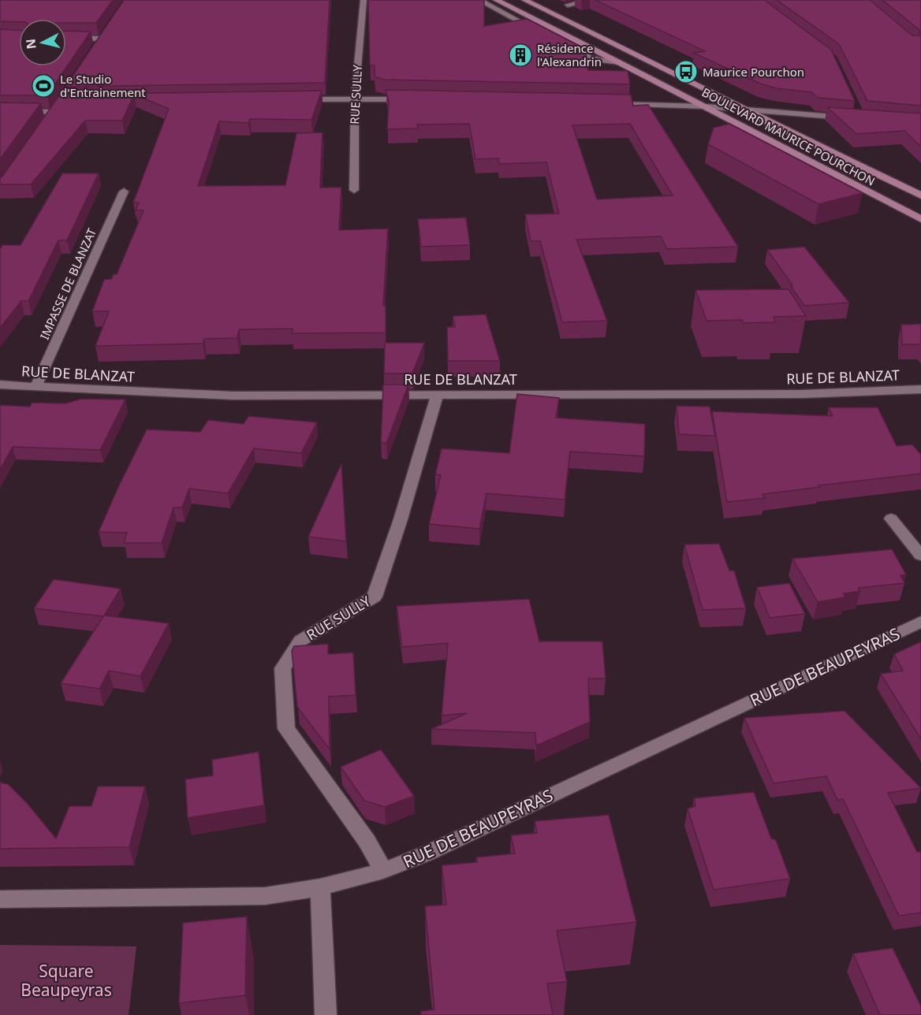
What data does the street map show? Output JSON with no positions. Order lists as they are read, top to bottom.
{
  "streets": {
    "main road": ["BOULEVARD MAURICE POURCHON"],
    "street": [
      "RUE SULLY",
      "IMPASSE DE BLANZAT",
      "RUE DE BLANZAT",
      "RUE DE BEAUPEYRAS"
    ]
  },
  "crossings": [
    ["RUE SULLY", "RUE DE BLANZAT"],
    ["RUE SULLY", "RUE DE BEAUPEYRAS"],
    ["IMPASSE DE BLANZAT", "RUE DE BLANZAT"]
  ],
  "parks": ["Square Beaupeyras"],
  "places": {
    "building": ["Résidence l'Alexandrin"],
    "bus stop": ["Maurice Pourchon"],
    "sports": ["Le Studio d'Entrainement"]
  },
  "north": "left"
}
